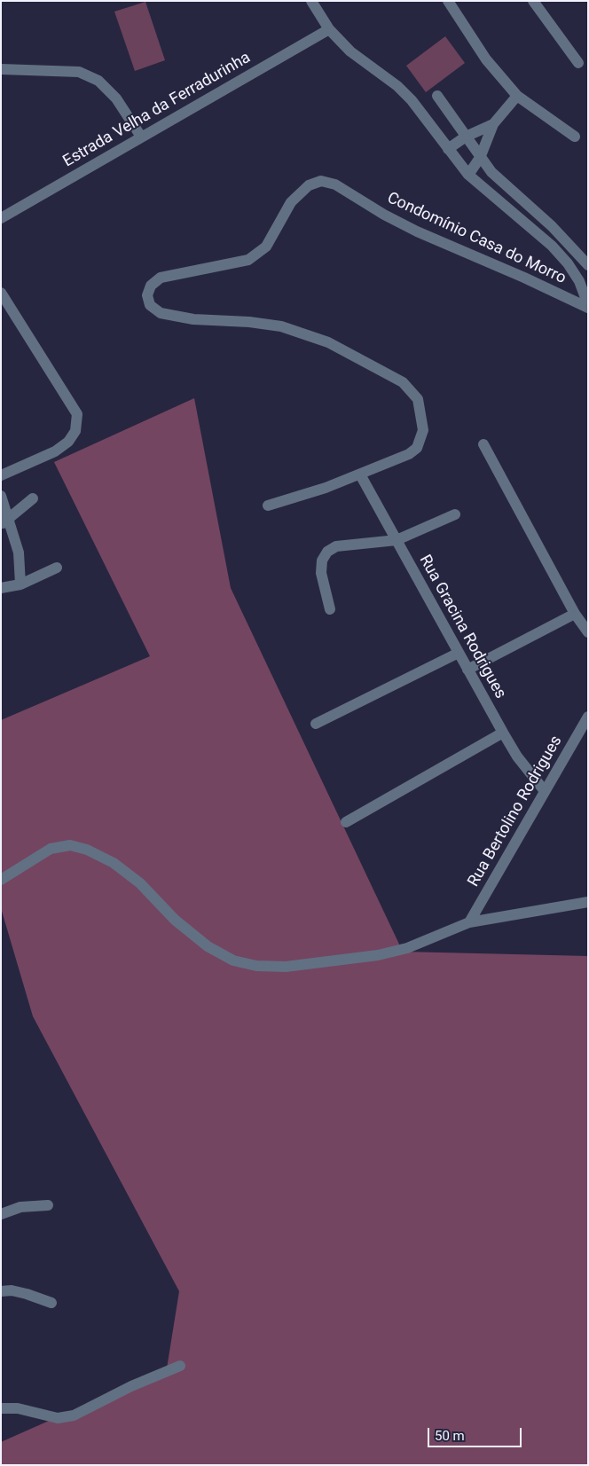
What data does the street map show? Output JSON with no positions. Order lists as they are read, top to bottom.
{
  "streets": {
    "street": [
      "Estrada Velha da Ferradurinha",
      "Condomínio Casa do Morro",
      "Rua Gracina Rodrigues",
      "Rua Bertolino Rodrigues"
    ]
  },
  "crossings": [
    ["Condomínio Casa do Morro", "Rua Gracina Rodrigues"],
    ["Rua Gracina Rodrigues", "Rua Bertolino Rodrigues"]
  ],
  "scale_bar": "50 m"
}
